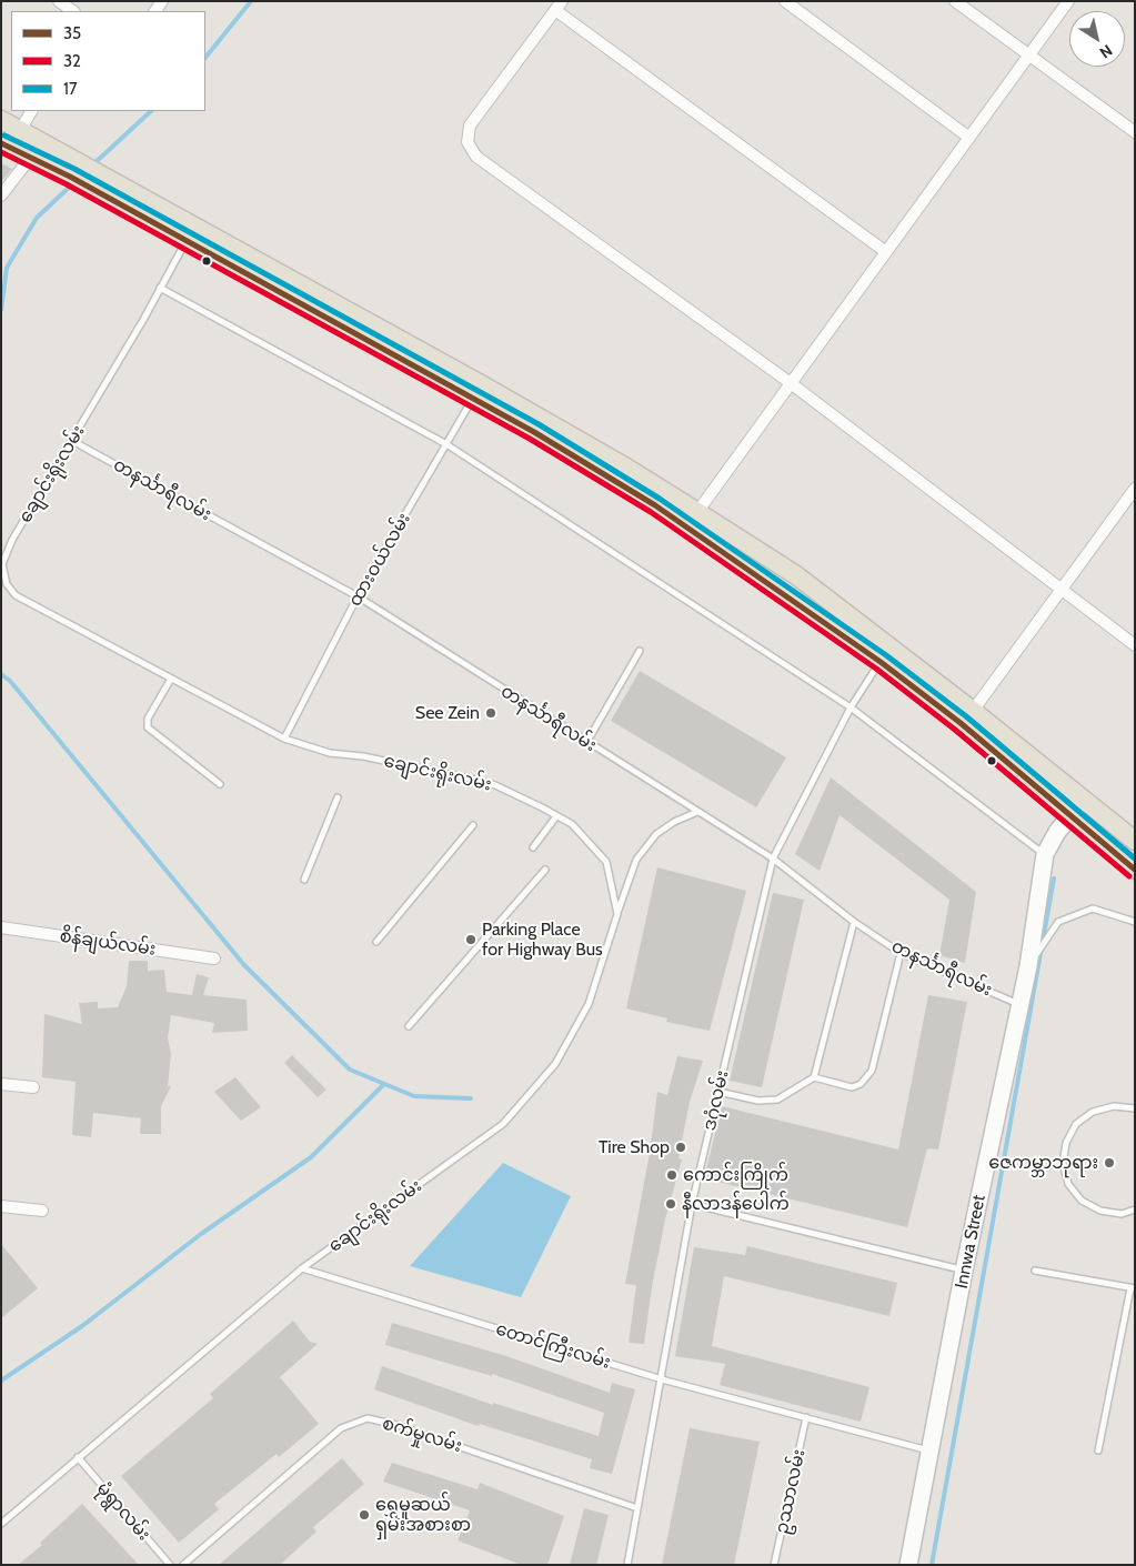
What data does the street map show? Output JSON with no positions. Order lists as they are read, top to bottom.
{
  "streets": {
    "street": ["စိန်ချယ်လမ်း", "Innwa Street"],
    "lane": [
      "ချောင်းရိုးလမ်း",
      "တနင်္သာရီလမ်း",
      "ထားဝယ်လမ်း",
      "ဒဂုံလမ်း",
      "တောင်ကြီးလမ်း",
      "စက်မှုလမ်း",
      "ဥဿာလမ်း",
      "မုံရွာလမ်း"
    ]
  },
  "crossings": [
    ["ချောင်းရိုးလမ်း", "တနင်္သာရီလမ်း"],
    ["ချောင်းရိုးလမ်း", "ထားဝယ်လမ်း"],
    ["ချောင်းရိုးလမ်း", "တောင်ကြီးလမ်း"],
    ["ချောင်းရိုးလမ်း", "မုံရွာလမ်း"],
    ["တနင်္သာရီလမ်း", "ထားဝယ်လမ်း"],
    ["တနင်္သာရီလမ်း", "ဒဂုံလမ်း"],
    ["တနင်္သာရီလမ်း", "Innwa Street"],
    ["ဒဂုံလမ်း", "တောင်ကြီးလမ်း"],
    ["ဒဂုံလမ်း", "စက်မှုလမ်း"],
    ["Innwa Street", "တောင်ကြီးလမ်း"],
    ["တောင်ကြီးလမ်း", "ဥဿာလမ်း"]
  ],
  "places": [
    "See Zein",
    "Parking Place for Highway Bus",
    "Tire Shop",
    "ဇေကမ္ဘာဘုရား",
    "ကောင်းကြိုက်",
    "နီလာဒန်ပေါက်",
    "ရွှေမူဆယ် ရှမ်းအစားစာ"
  ],
  "lines": ["transit line 17", "transit line 35", "transit line 32"],
  "legend": ["35", "32", "17"],
  "north": "bottom right"
}
